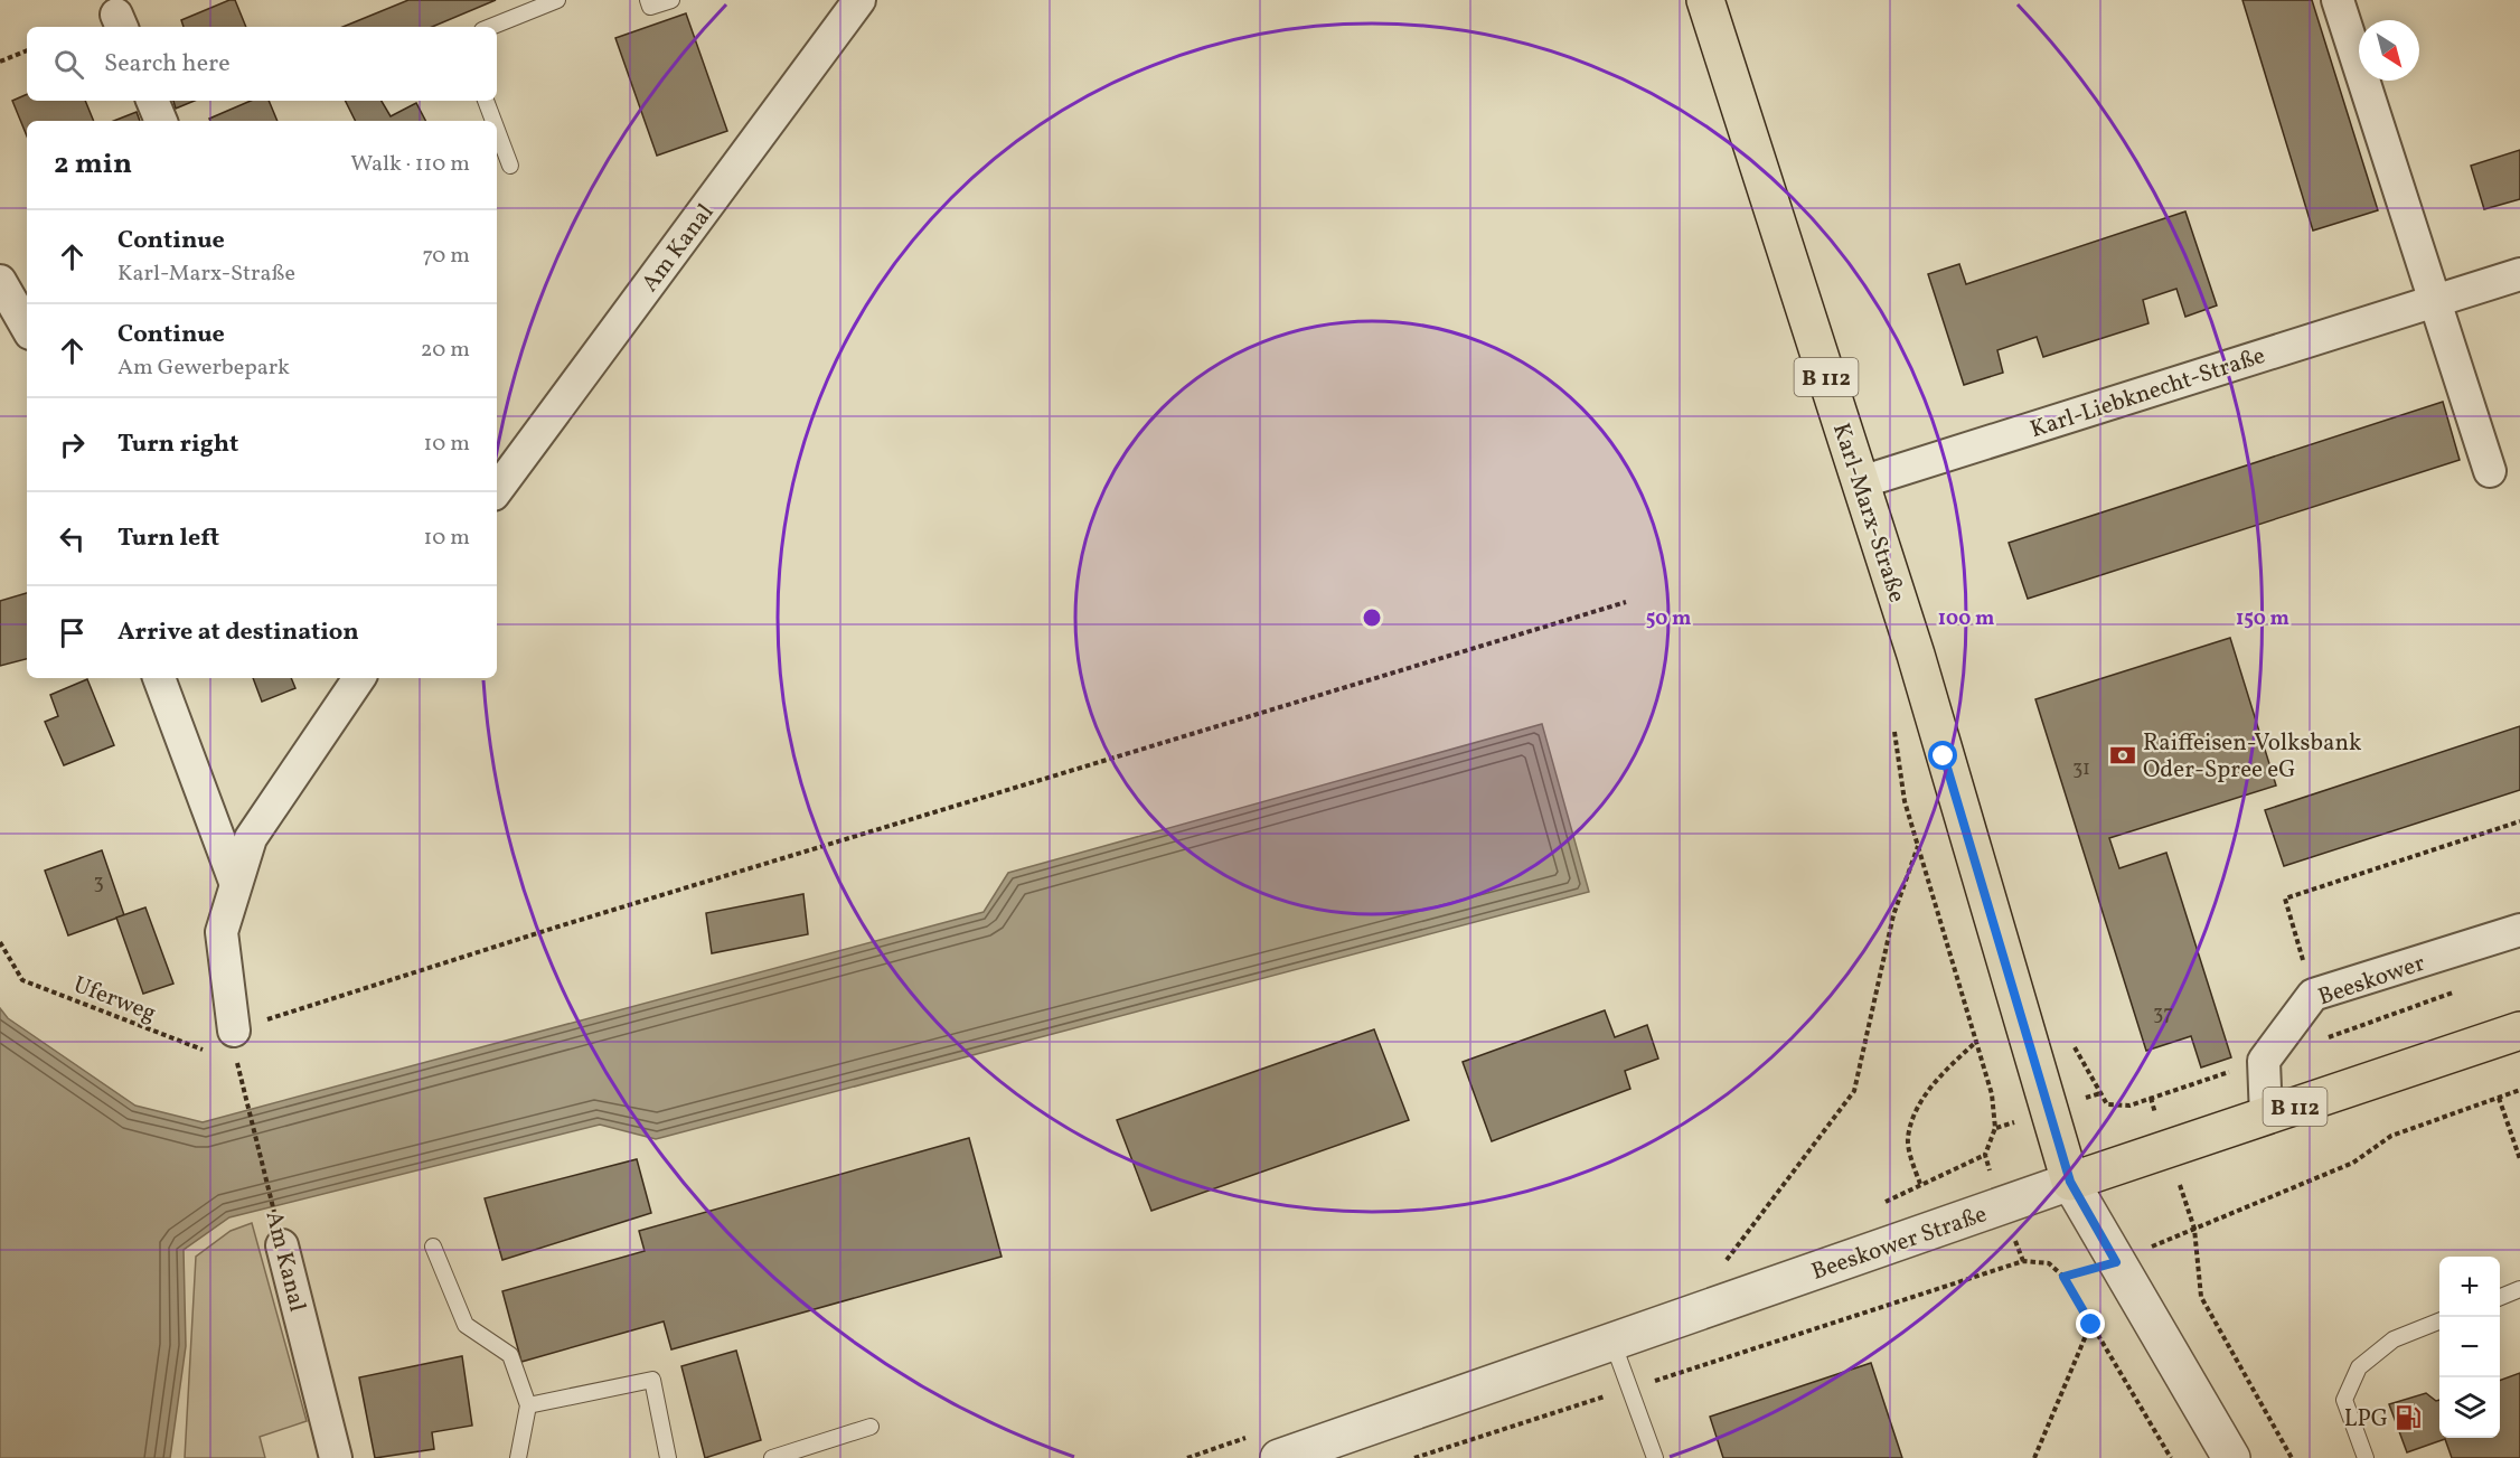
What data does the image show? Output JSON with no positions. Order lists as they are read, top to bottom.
{
  "streets": {
    "main road": ["B 112", "Karl-Marx-Straße", "Beeskower Straße"],
    "street": ["Am Kanal", "Karl-Liebknecht-Straße", "Beeskower"],
    "path": ["Uferweg"]
  },
  "crossings": [
    ["Am Kanal", "Uferweg"],
    ["Karl-Liebknecht-Straße", "Karl-Marx-Straße"],
    ["Karl-Marx-Straße", "Beeskower Straße"]
  ],
  "places": {
    "bank": ["Raiffeisen-Volksbank Oder-Spree eG"],
    "fuel station": ["LPG"]
  },
  "house_numbers": ["31", "3", "37"],
  "north": "bottom right",
  "page": {
    "search": "Search here",
    "heading": ["2 min", "Walk · 110 m"],
    "list": [
      ["Continue", "Karl-Marx-Straße", "70 m"],
      ["Continue", "Am Gewerbepark", "20 m"],
      ["Turn right", "10 m"],
      ["Turn left", "10 m"],
      "Arrive at destination"
    ],
    "map_buttons": ["+", "−"]
  },
  "rings": ["50 m", "100 m", "150 m"]
}
